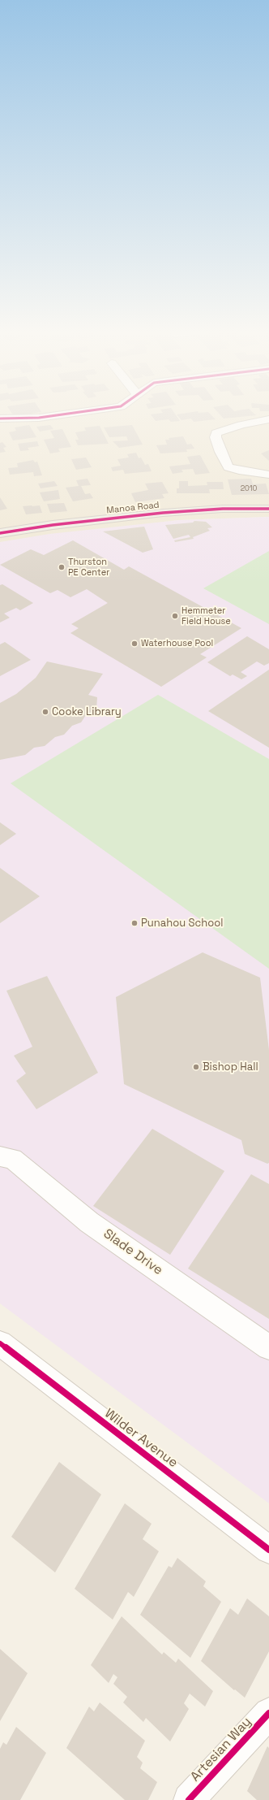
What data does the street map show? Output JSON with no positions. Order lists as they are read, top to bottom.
{
  "streets": {
    "main road": ["Manoa Road"],
    "street": ["Slade Drive", "Wilder Avenue", "Artesian Way"]
  },
  "places": [
    "Thurston PE Center",
    "Hemmeter Field House",
    "Waterhouse Pool",
    "Cooke Library",
    "Punahou School",
    "Bishop Hall"
  ],
  "house_numbers": ["2010"]
}
